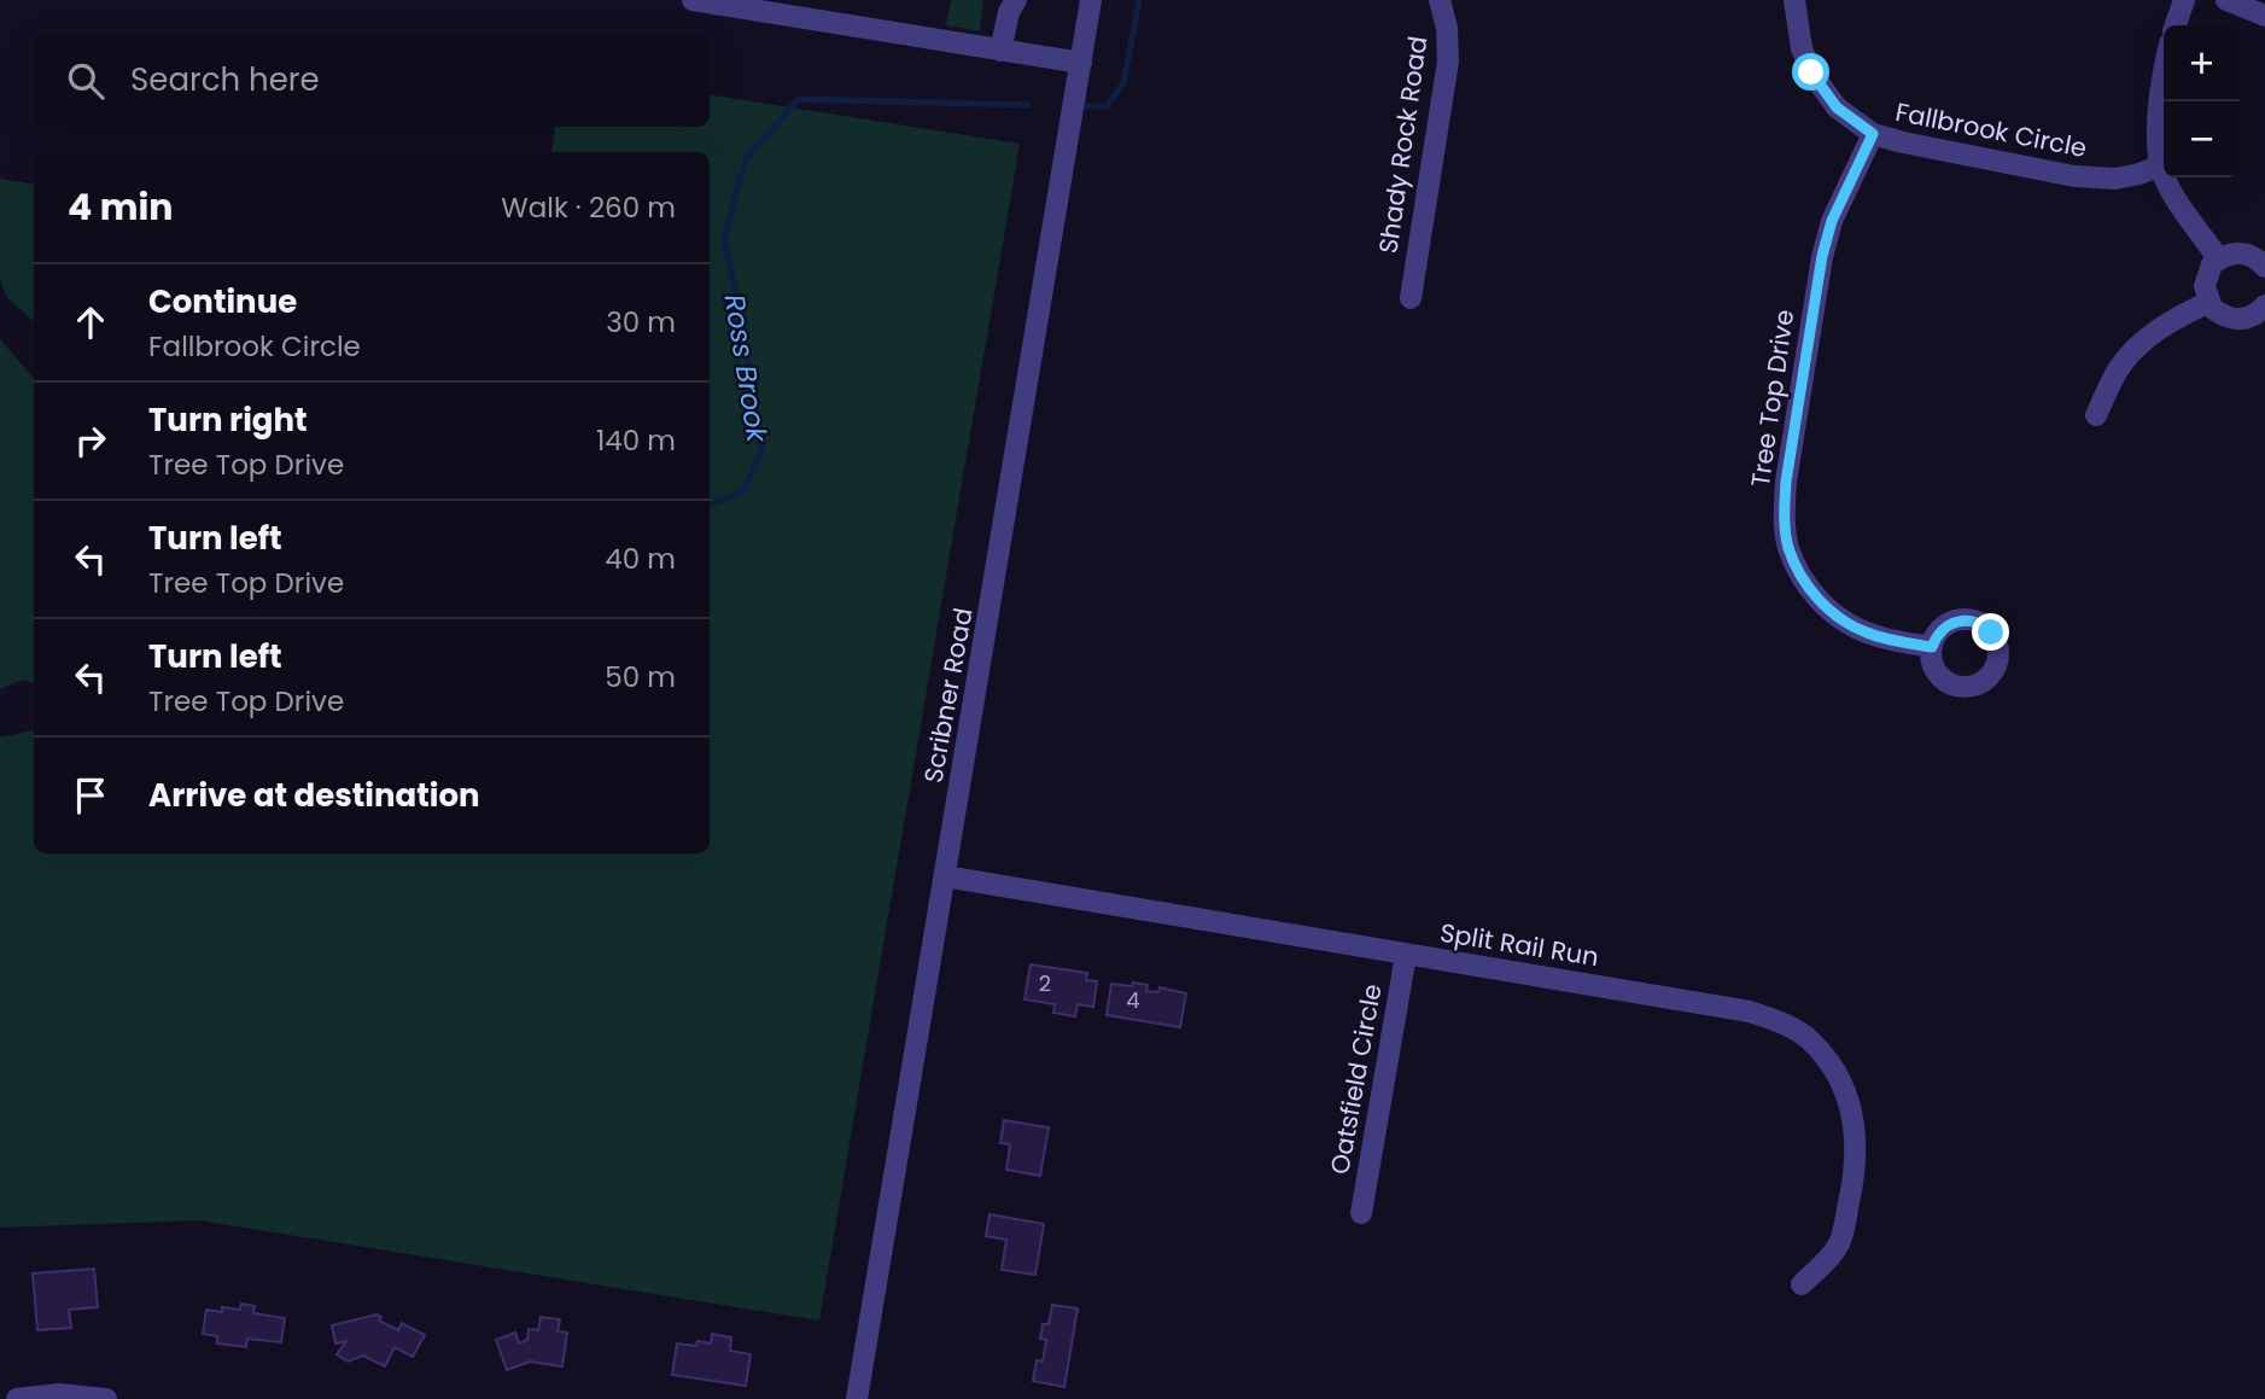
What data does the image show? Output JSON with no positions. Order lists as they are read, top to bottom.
{
  "streets": {
    "street": [
      "Fallbrook Circle",
      "Shady Rock Road",
      "Tree Top Drive",
      "Scribner Road",
      "Split Rail Run",
      "Oatsfield Circle"
    ]
  },
  "crossings": [
    ["Fallbrook Circle", "Tree Top Drive"],
    ["Scribner Road", "Split Rail Run"],
    ["Split Rail Run", "Oatsfield Circle"]
  ],
  "water": ["Ross Brook"],
  "house_numbers": ["2", "4"],
  "page": {
    "map_buttons": ["+", "−"],
    "search": "Search here",
    "heading": ["4 min", "Walk · 260 m"],
    "list": [
      ["Continue", "Fallbrook Circle", "30 m"],
      ["Turn right", "Tree Top Drive", "140 m"],
      ["Turn left", "Tree Top Drive", "40 m"],
      ["Turn left", "Tree Top Drive", "50 m"],
      "Arrive at destination"
    ]
  }
}
